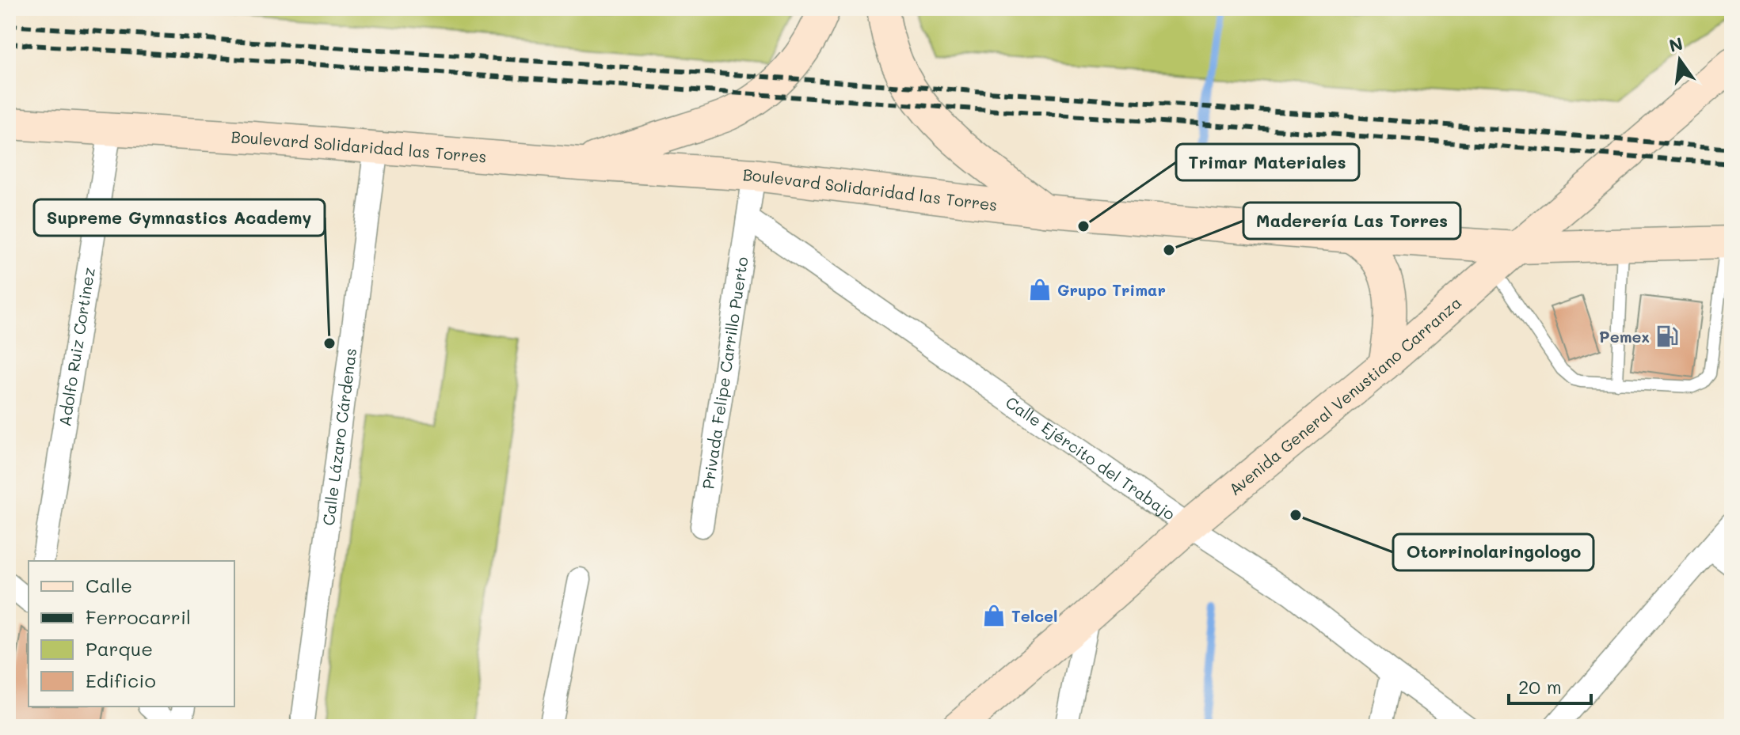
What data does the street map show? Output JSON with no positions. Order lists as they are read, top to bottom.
{
  "streets": {
    "main road": ["Boulevard Solidaridad las Torres", "Avenida General Venustiano Carranza"],
    "street": [
      "Adolfo Ruiz Cortinez",
      "Privada Felipe Carrillo Puerto",
      "Calle Lázaro Cárdenas",
      "Calle Ejército del Trabajo"
    ]
  },
  "crossings": [
    ["Boulevard Solidaridad las Torres", "Adolfo Ruiz Cortinez"],
    ["Boulevard Solidaridad las Torres", "Avenida General Venustiano Carranza"],
    ["Boulevard Solidaridad las Torres", "Calle Lázaro Cárdenas"],
    ["Privada Felipe Carrillo Puerto", "Calle Ejército del Trabajo"],
    ["Avenida General Venustiano Carranza", "Calle Ejército del Trabajo"]
  ],
  "places": {
    "other": [
      "Trimar Materiales",
      "Maderería Las Torres",
      "Supreme Gymnastics Academy",
      "Otorrinolaringologo"
    ],
    "shop": ["Grupo Trimar", "Telcel"],
    "fuel station": ["Pemex"]
  },
  "legend": [
    "Calle",
    "Ferrocarril",
    "Parque",
    "Edificio"
  ],
  "scale_bar": "20 m",
  "north": "top"
}
